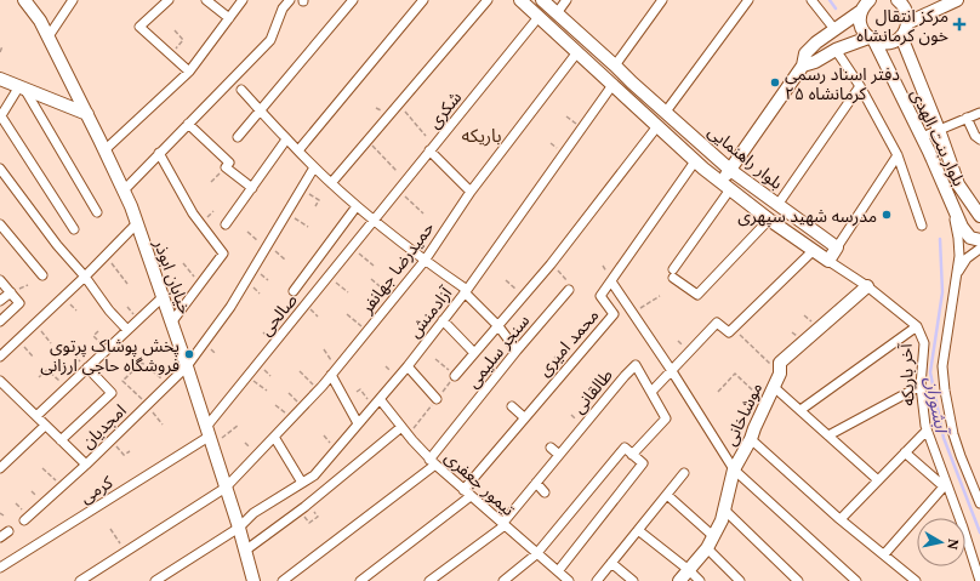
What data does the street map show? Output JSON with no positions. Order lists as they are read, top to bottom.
{
  "streets": {
    "main road": [
      "بلوار بنت الهدی",
      "بلوار راهنمایی",
      "خیابان ابوذر",
      "موشاخانی"
    ],
    "street": [
      "شکری",
      "حمیدرضا جهانفر",
      "آزادمنش",
      "صالحی",
      "محمد امیری",
      "سنجر سلیمی",
      "آخر باریکه",
      "طالقانی",
      "امجدیان",
      "تیمور جعفری",
      "کرمی"
    ]
  },
  "crossings": [
    ["شکری", "بلوار راهنمایی"],
    ["شکری", "صالحی"],
    ["بلوار راهنمایی", "حمیدرضا جهانفر"],
    ["بلوار راهنمایی", "آزادمنش"],
    ["بلوار راهنمایی", "محمد امیری"],
    ["بلوار راهنمایی", "سنجر سلیمی"],
    ["بلوار راهنمایی", "آخر باریکه"],
    ["حمیدرضا جهانفر", "خیابان ابوذر"],
    ["خیابان ابوذر", "آزادمنش"],
    ["خیابان ابوذر", "صالحی"],
    ["خیابان ابوذر", "امجدیان"],
    ["خیابان ابوذر", "کرمی"],
    ["آزادمنش", "تیمور جعفری"],
    ["صالحی", "کرمی"],
    ["محمد امیری", "تیمور جعفری"],
    ["سنجر سلیمی", "تیمور جعفری"],
    ["آخر باریکه", "موشاخانی"],
    ["طالقانی", "تیمور جعفری"]
  ],
  "districts": ["باریکه"],
  "water": ["آبشوران"],
  "places": {
    "health": ["مرکز انتقال خون کرمانشاه"],
    "other": ["دفتر اسناد رسمی ۲۵ کرمانشاه", "مدرسه شهید سپهری", "پخش پوشاک پرتوی فروشگاه حاجی ارزانی"]
  },
  "north": "right"
}
